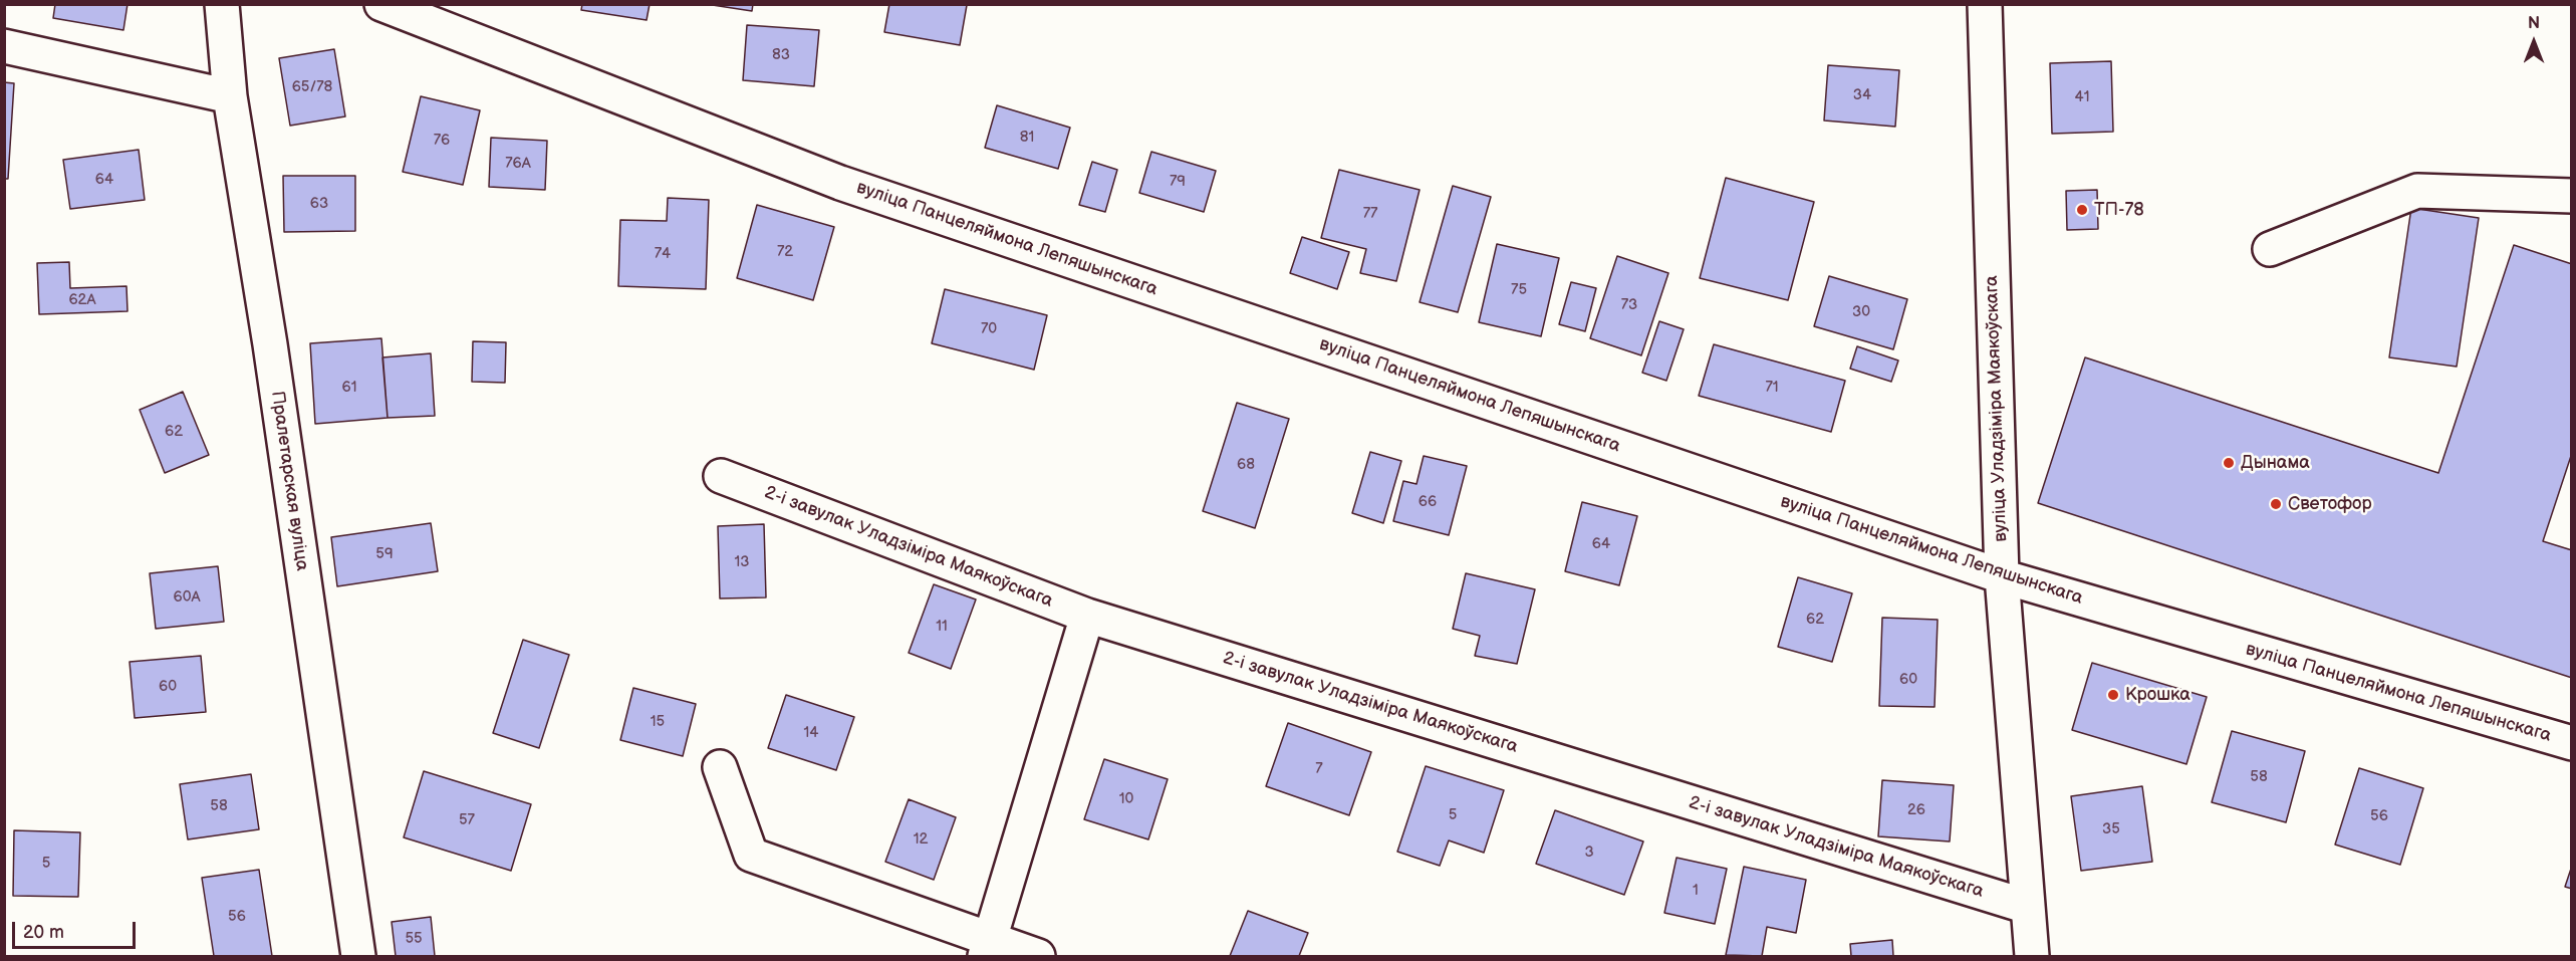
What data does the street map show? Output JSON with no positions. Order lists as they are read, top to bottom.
{
  "streets": {
    "street": [
      "вуліца Панцеляймона Лепяшынскага",
      "вуліца Уладзіміра Маякоўскага",
      "Пралетарская вуліца",
      "2-і завулак Уладзіміра Маякоўскага"
    ]
  },
  "crossings": [
    ["вуліца Панцеляймона Лепяшынскага", "вуліца Уладзіміра Маякоўскага"],
    ["вуліца Уладзіміра Маякоўскага", "2-і завулак Уладзіміра Маякоўскага"]
  ],
  "places": [
    "ТП-78",
    "Дынама",
    "Светофор",
    "Крошка"
  ],
  "house_numbers": [
    "83",
    "65/78",
    "34",
    "41",
    "81",
    "76",
    "76А",
    "64",
    "79",
    "63",
    "77",
    "72",
    "74",
    "75",
    "62А",
    "73",
    "30",
    "70",
    "61",
    "71",
    "62",
    "68",
    "66",
    "64",
    "59",
    "13",
    "60А",
    "62",
    "11",
    "60",
    "60",
    "15",
    "14",
    "7",
    "58",
    "10",
    "58",
    "26",
    "5",
    "56",
    "57",
    "35",
    "12",
    "3",
    "5",
    "1",
    "56",
    "55"
  ],
  "scale_bar": "20 m",
  "north": "top"
}
